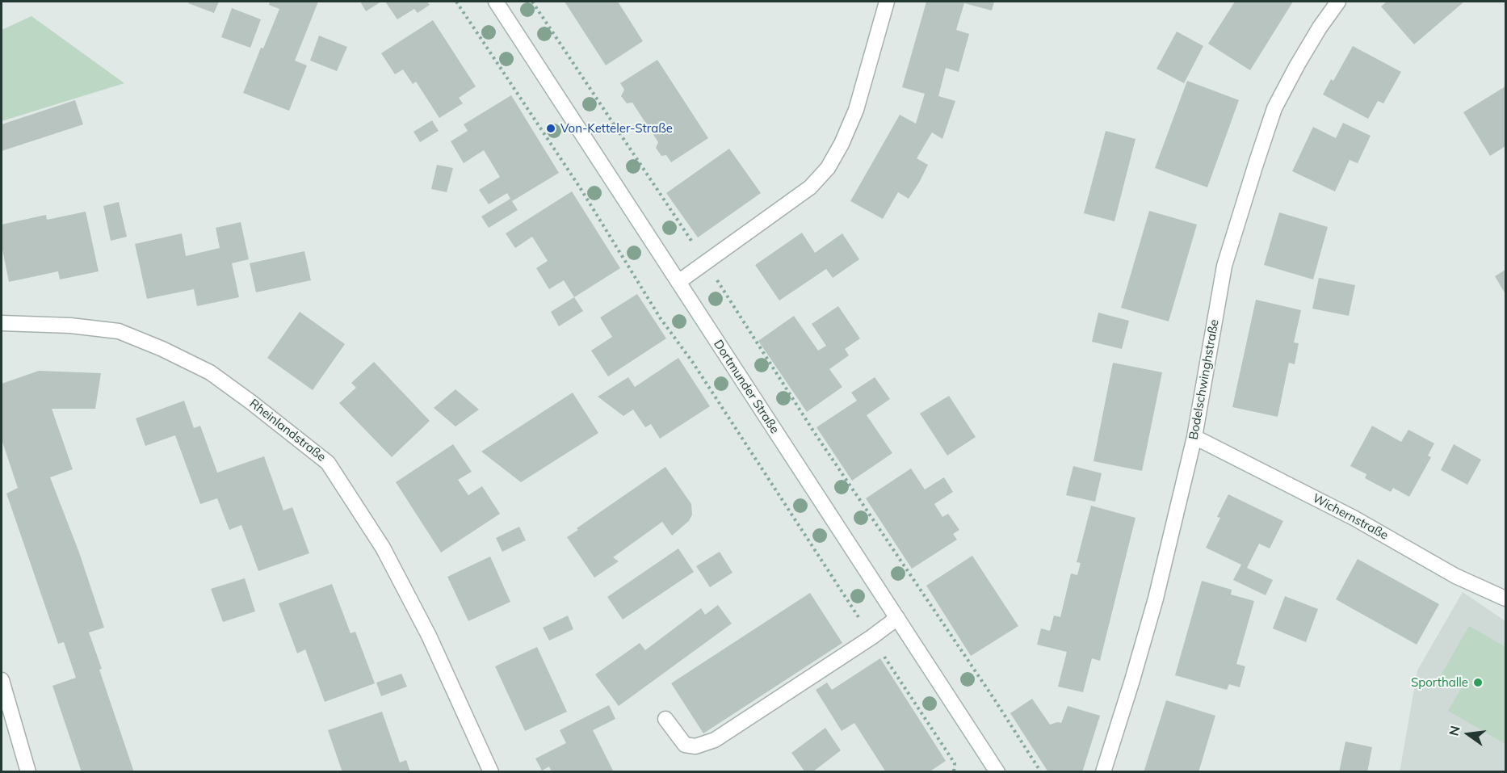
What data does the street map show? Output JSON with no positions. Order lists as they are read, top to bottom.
{
  "streets": {
    "street": [
      "Bodelschwinghstraße",
      "Dortmunder Straße",
      "Rheinlandstraße",
      "Wichernstraße"
    ]
  },
  "crossings": [
    ["Bodelschwinghstraße", "Wichernstraße"]
  ],
  "places": ["Von-Ketteler-Straße", "Sporthalle"],
  "north": "left"
}
